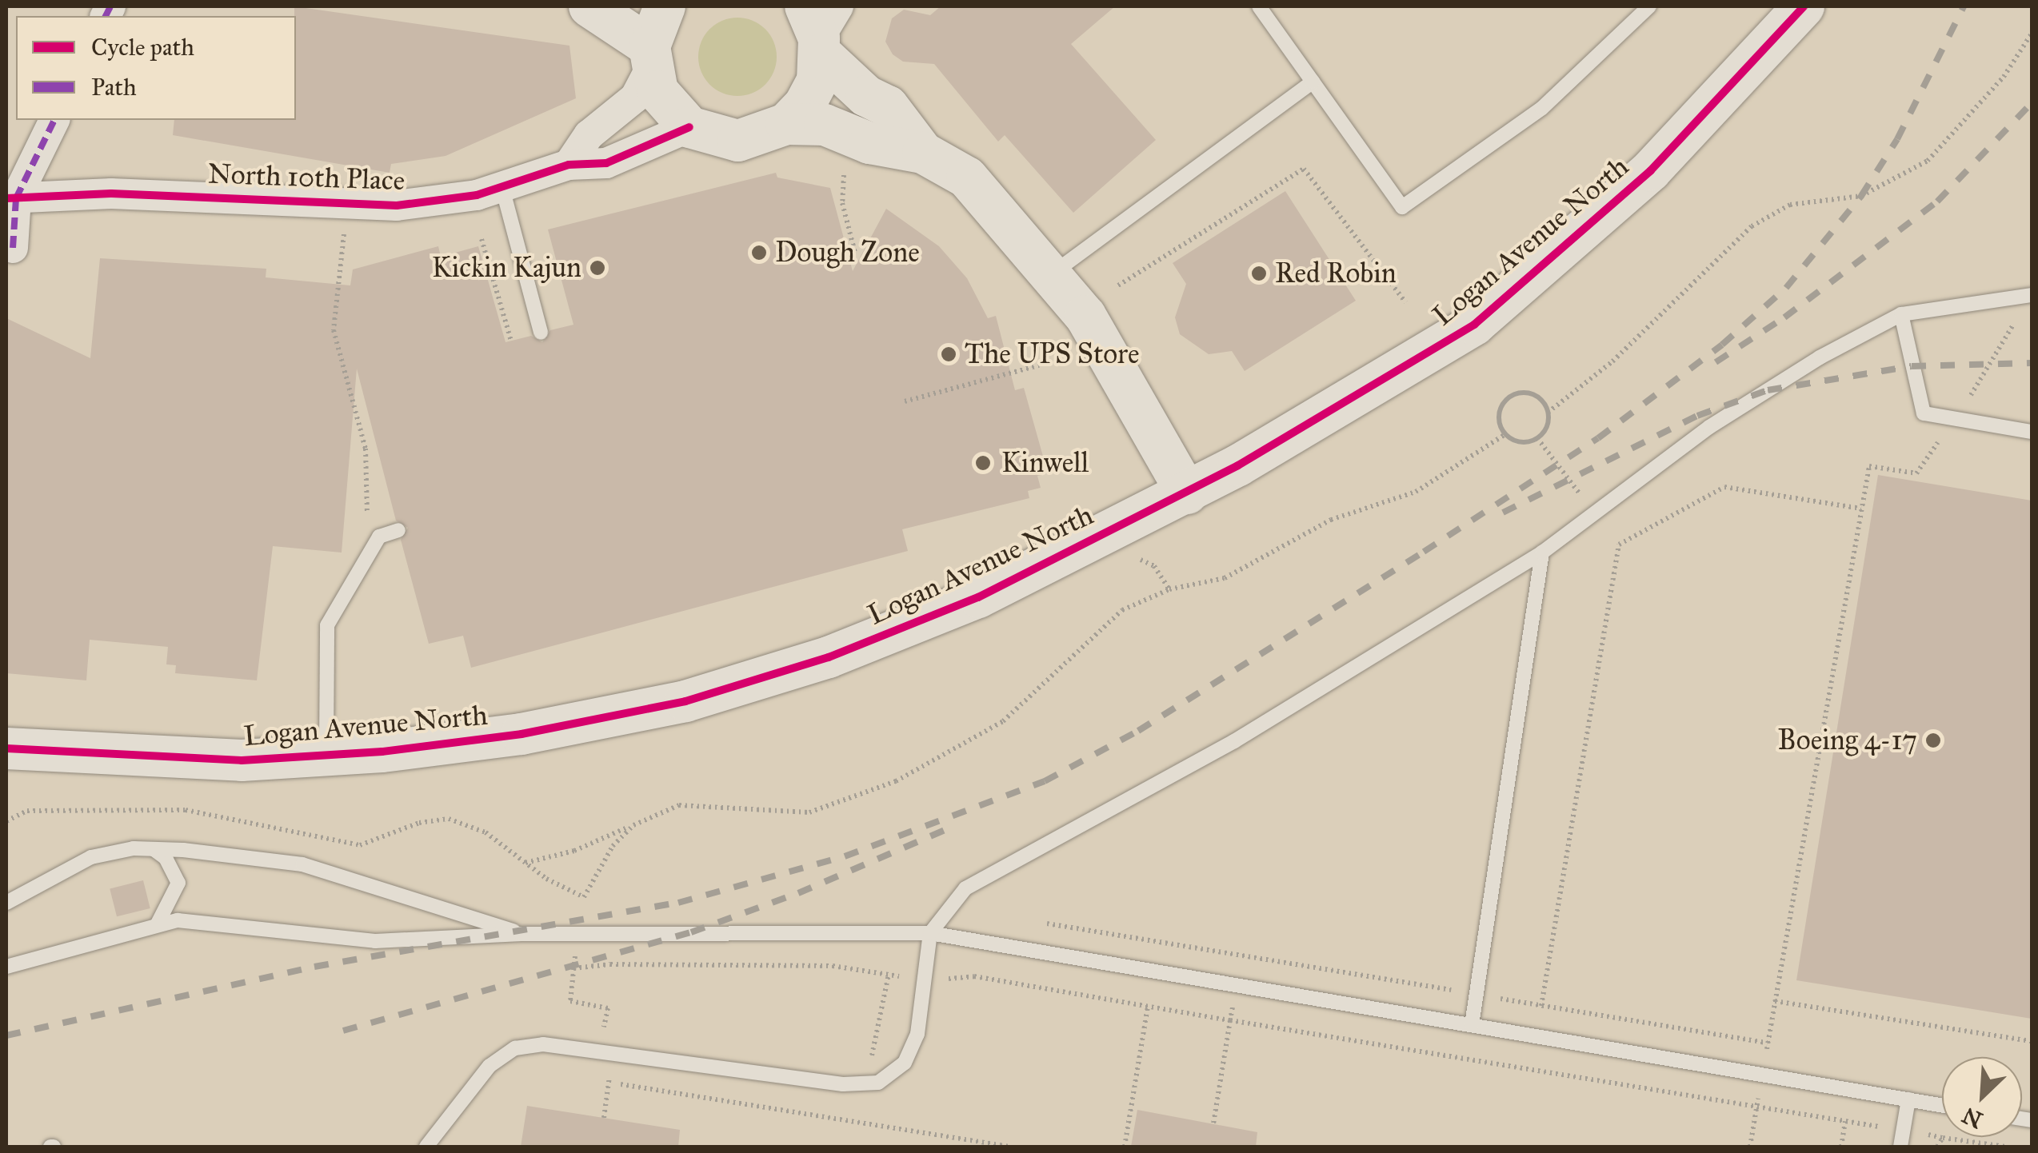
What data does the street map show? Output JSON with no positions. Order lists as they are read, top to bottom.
{
  "streets": {
    "main road": ["Logan Avenue North"],
    "street": ["North 10th Place"]
  },
  "places": [
    "Dough Zone",
    "Kickin Kajun",
    "Red Robin",
    "The UPS Store",
    "Kinwell",
    "Boeing 4-17"
  ],
  "legend": ["Cycle path", "Path"],
  "north": "bottom left"
}
